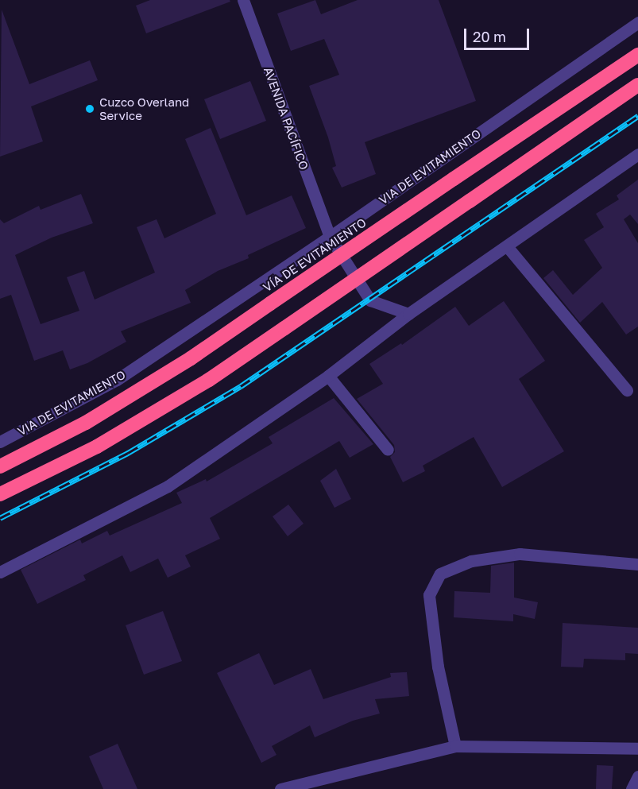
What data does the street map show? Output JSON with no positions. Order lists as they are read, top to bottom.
{
  "streets": {
    "highway": ["VÍA DE EVITAMIENTO"],
    "street": ["AVENIDA PACÍFICO", "VIA DE EVITAMIENTO"]
  },
  "crossings": [
    ["AVENIDA PACÍFICO", "VIA DE EVITAMIENTO"]
  ],
  "places": ["Cuzco Overland Service"],
  "scale_bar": "20 m"
}
